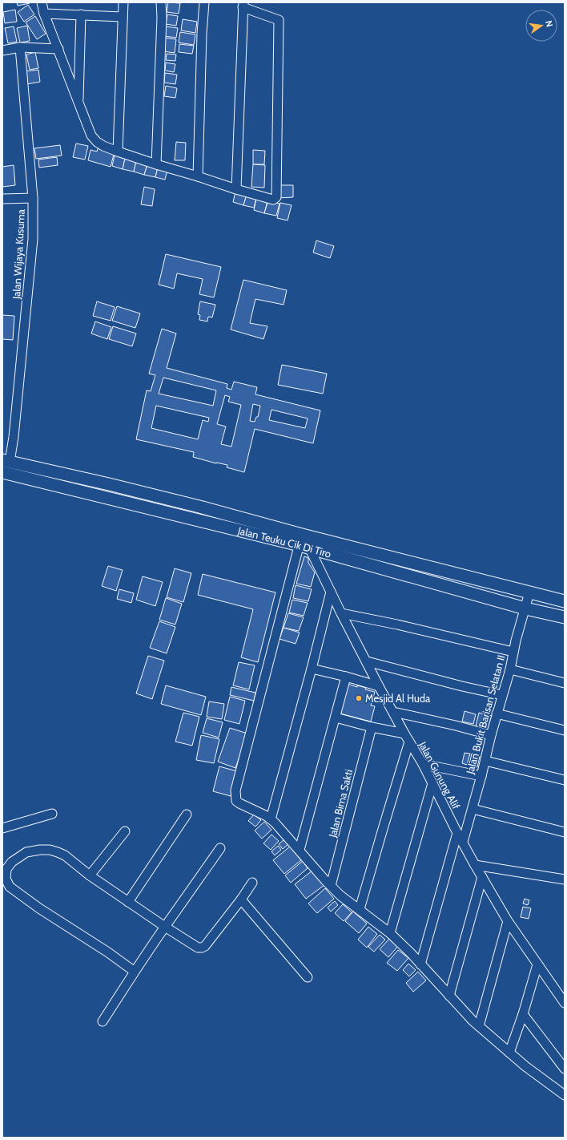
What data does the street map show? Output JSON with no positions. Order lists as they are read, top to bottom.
{
  "streets": {
    "street": [
      "Jalan Wijaya Kusuma",
      "Jalan Teuku Cik Di Tiro",
      "Jalan Bukit Barisan Selatan II",
      "Jalan Gunung Alif",
      "Jalan Bima Sakti"
    ]
  },
  "crossings": [
    ["Jalan Wijaya Kusuma", "Jalan Teuku Cik Di Tiro"],
    ["Jalan Teuku Cik Di Tiro", "Jalan Bukit Barisan Selatan II"],
    ["Jalan Teuku Cik Di Tiro", "Jalan Gunung Alif"],
    ["Jalan Bukit Barisan Selatan II", "Jalan Gunung Alif"]
  ],
  "places": ["Mesjid Al Huda"],
  "north": "right"
}
